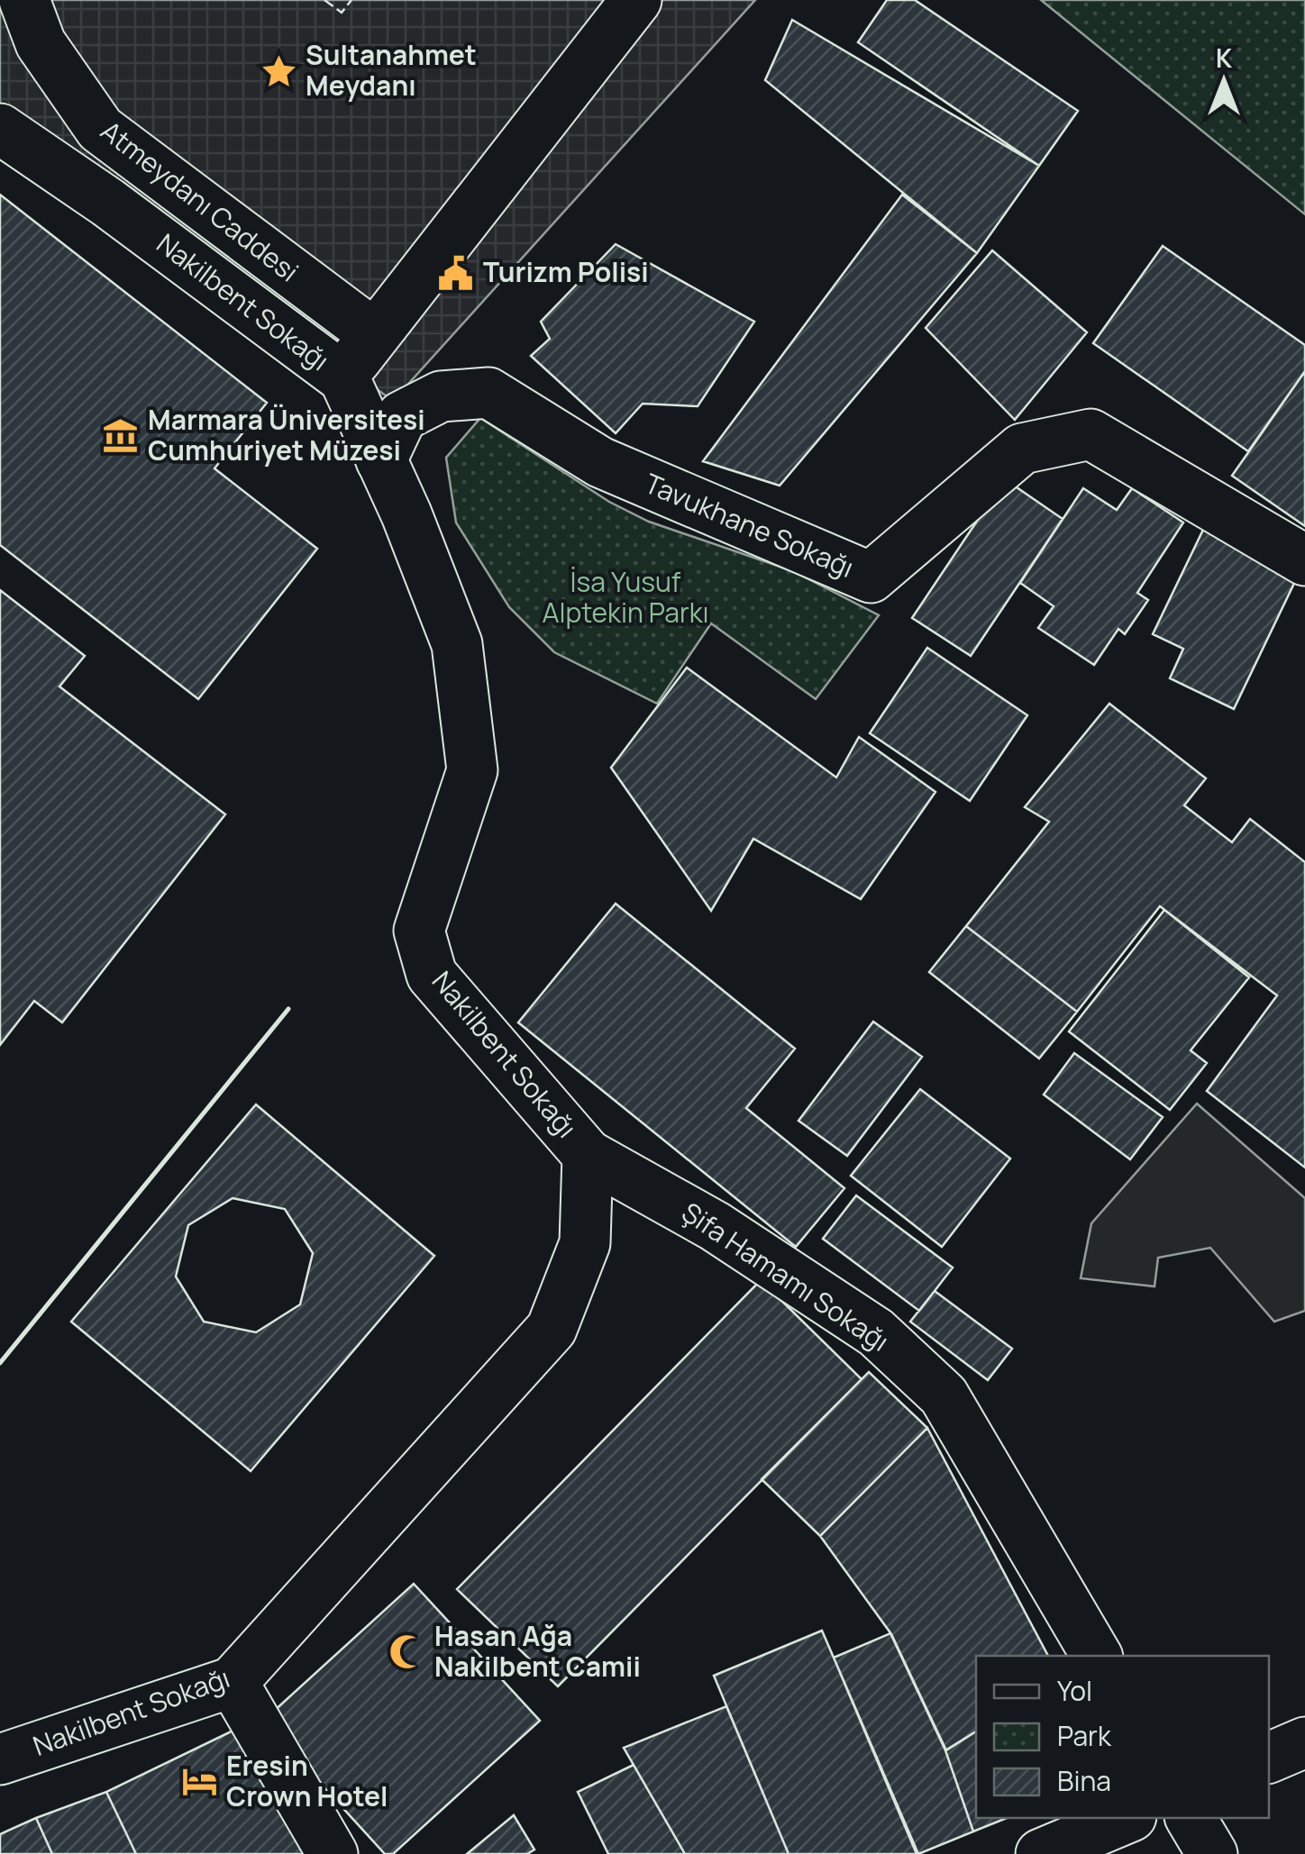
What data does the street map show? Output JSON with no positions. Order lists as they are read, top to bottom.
{
  "streets": {
    "street": [
      "Atmeydanı Caddesi",
      "Nakilbent Sokağı",
      "Tavukhane Sokağı",
      "Şifa Hamamı Sokağı"
    ]
  },
  "crossings": [
    ["Nakilbent Sokağı", "Tavukhane Sokağı"],
    ["Nakilbent Sokağı", "Şifa Hamamı Sokağı"]
  ],
  "parks": ["İsa Yusuf Alptekin Parkı"],
  "places": {
    "place": ["Sultanahmet Meydanı"],
    "public building": ["Turizm Polisi"],
    "museum": ["Marmara Üniversitesi Cumhuriyet Müzesi"],
    "mosque": ["Hasan Ağa Nakilbent Camii"],
    "hotel": ["Eresin Crown Hotel"]
  },
  "legend": ["Yol", "Park", "Bina"],
  "north": "top"
}
